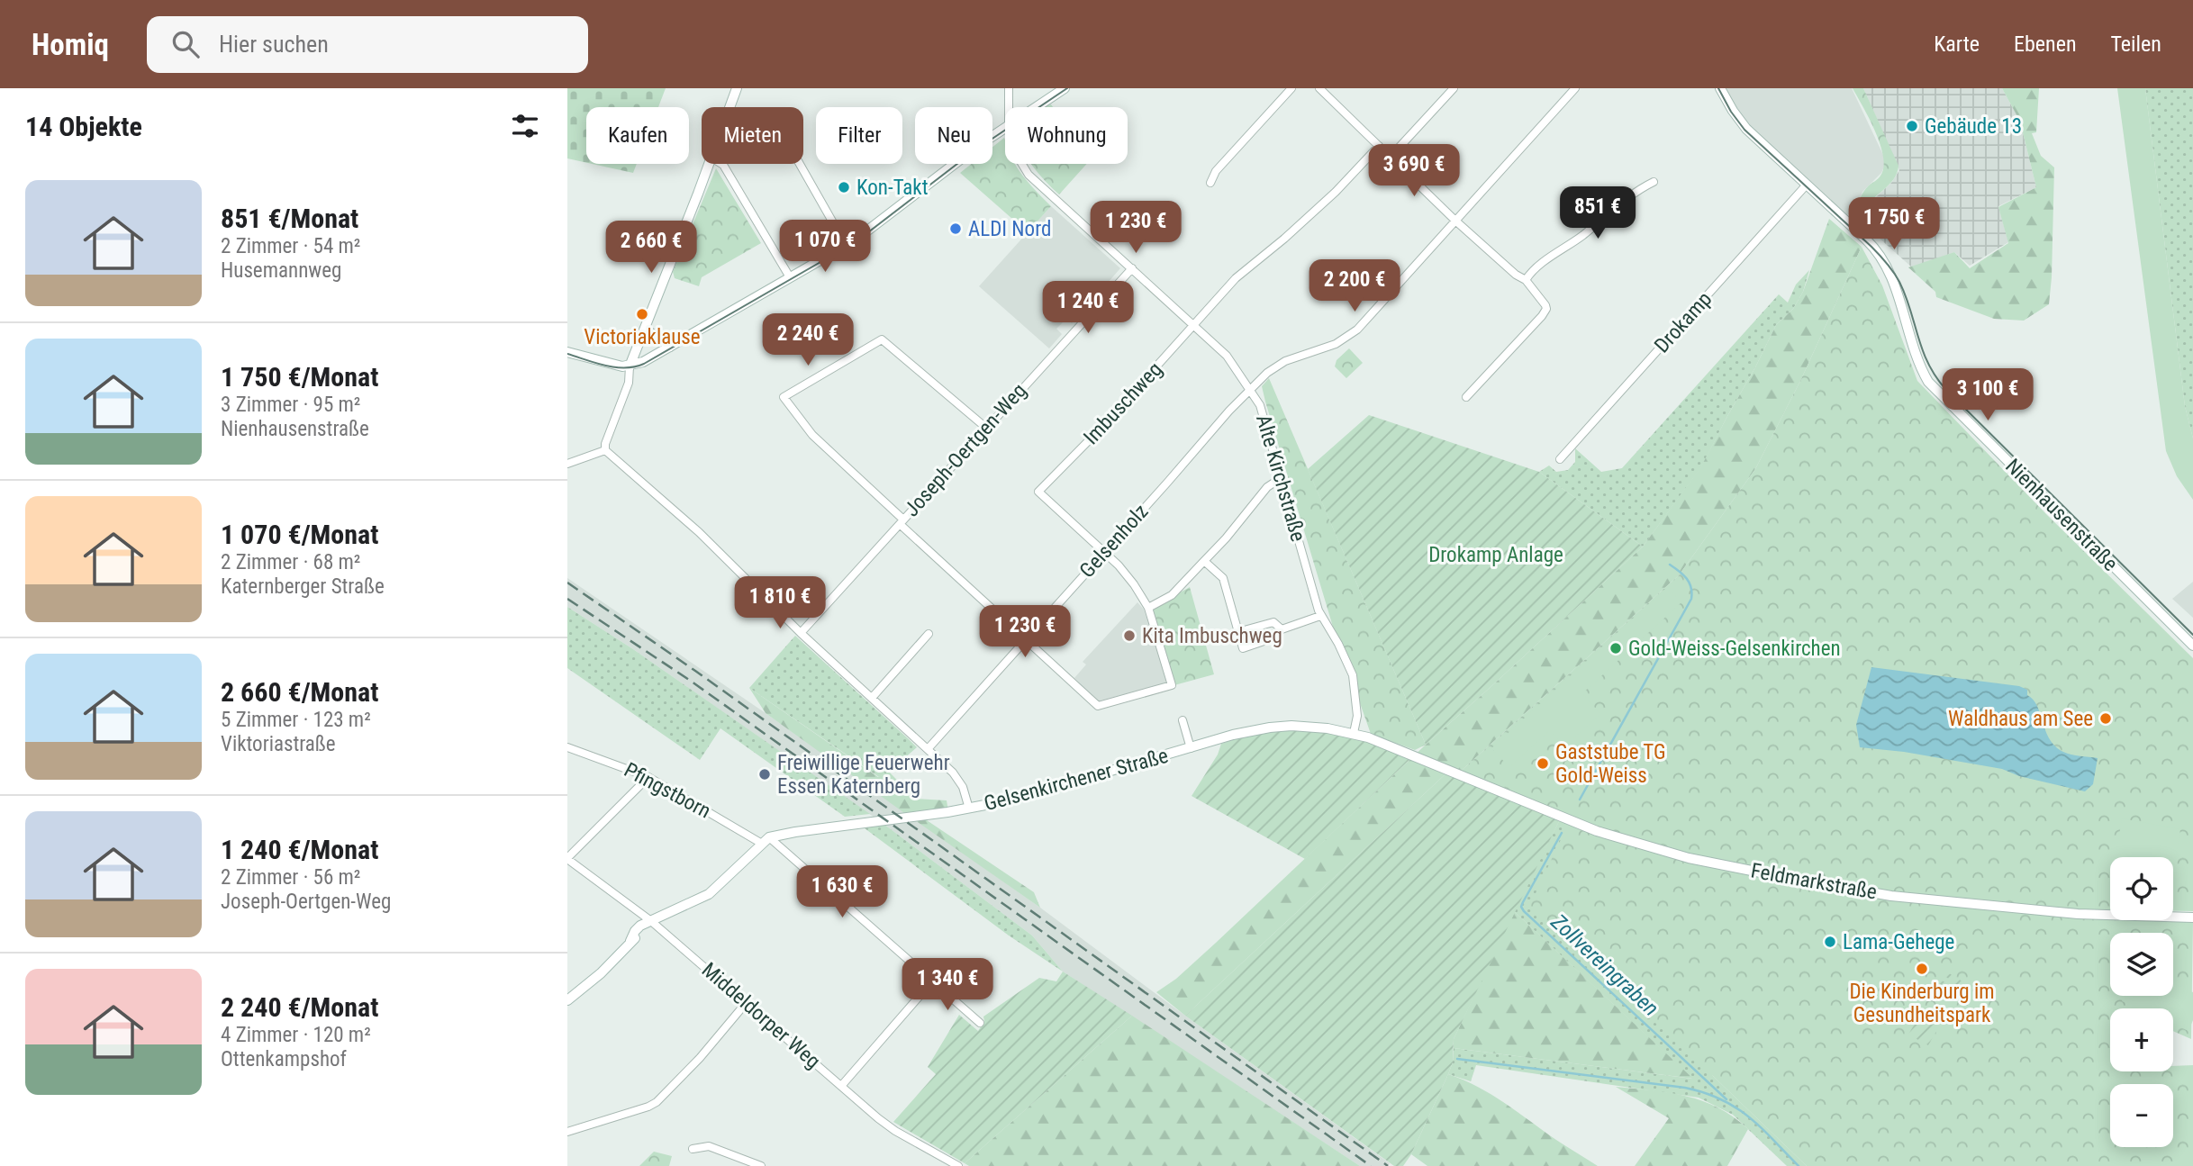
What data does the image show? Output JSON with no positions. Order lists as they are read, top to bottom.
{
  "streets": {
    "street": [
      "Drokamp",
      "Imbuschweg",
      "Joseph-Oertgen-Weg",
      "Alte Kirchstraße",
      "Nienhausenstraße",
      "Gelsenholz",
      "Gelsenkirchener Straße",
      "Pfingstborn",
      "Feldmarkstraße",
      "Middeldorper Weg"
    ]
  },
  "crossings": [
    ["Drokamp", "Nienhausenstraße"],
    ["Imbuschweg", "Alte Kirchstraße"],
    ["Imbuschweg", "Gelsenholz"],
    ["Joseph-Oertgen-Weg", "Alte Kirchstraße"],
    ["Alte Kirchstraße", "Gelsenholz"],
    ["Alte Kirchstraße", "Gelsenkirchener Straße"],
    ["Gelsenkirchener Straße", "Pfingstborn"],
    ["Gelsenkirchener Straße", "Feldmarkstraße"]
  ],
  "water": ["Zollvereingraben"],
  "parks": ["Drokamp Anlage"],
  "places": [
    "Gebäude 13",
    "Kon-Takt",
    "ALDI Nord",
    "Victoriaklause",
    "Kita Imbuschweg",
    "Gold-Weiss-Gelsenkirchen",
    "Waldhaus am See",
    "Gaststube TG Gold-Weiss",
    "Freiwillige Feuerwehr Essen Katernberg",
    "Lama-Gehege",
    "Die Kinderburg im Gesundheitspark"
  ],
  "page": {
    "header": "Homiq",
    "search": "Hier suchen",
    "nav": ["Karte", "Ebenen", "Teilen"],
    "heading": "14 Objekte",
    "chip": [
      "Kaufen",
      "Mieten",
      "Filter",
      "Neu",
      "Wohnung"
    ],
    "price": [
      "3 690 €",
      "851 €",
      "1 750 €",
      "1 230 €",
      "1 070 €",
      "2 660 €",
      "2 200 €",
      "1 240 €",
      "2 240 €",
      "3 100 €",
      "1 810 €",
      "1 230 €",
      "1 630 €",
      "1 340 €"
    ],
    "list": [
      {
        "name": "851 €/Monat",
        "note": "2 Zimmer · 54 m² · Husemannweg"
      },
      {
        "name": "1 750 €/Monat",
        "note": "3 Zimmer · 95 m² · Nienhausenstraße"
      },
      {
        "name": "1 070 €/Monat",
        "note": "2 Zimmer · 68 m² · Katernberger Straße"
      },
      {
        "name": "2 660 €/Monat",
        "note": "5 Zimmer · 123 m² · Viktoriastraße"
      },
      {
        "name": "1 240 €/Monat",
        "note": "2 Zimmer · 56 m² · Joseph-Oertgen-Weg"
      },
      {
        "name": "2 240 €/Monat",
        "note": "4 Zimmer · 120 m² · Ottenkampshof"
      }
    ],
    "map_buttons": ["+", "−"]
  }
}
